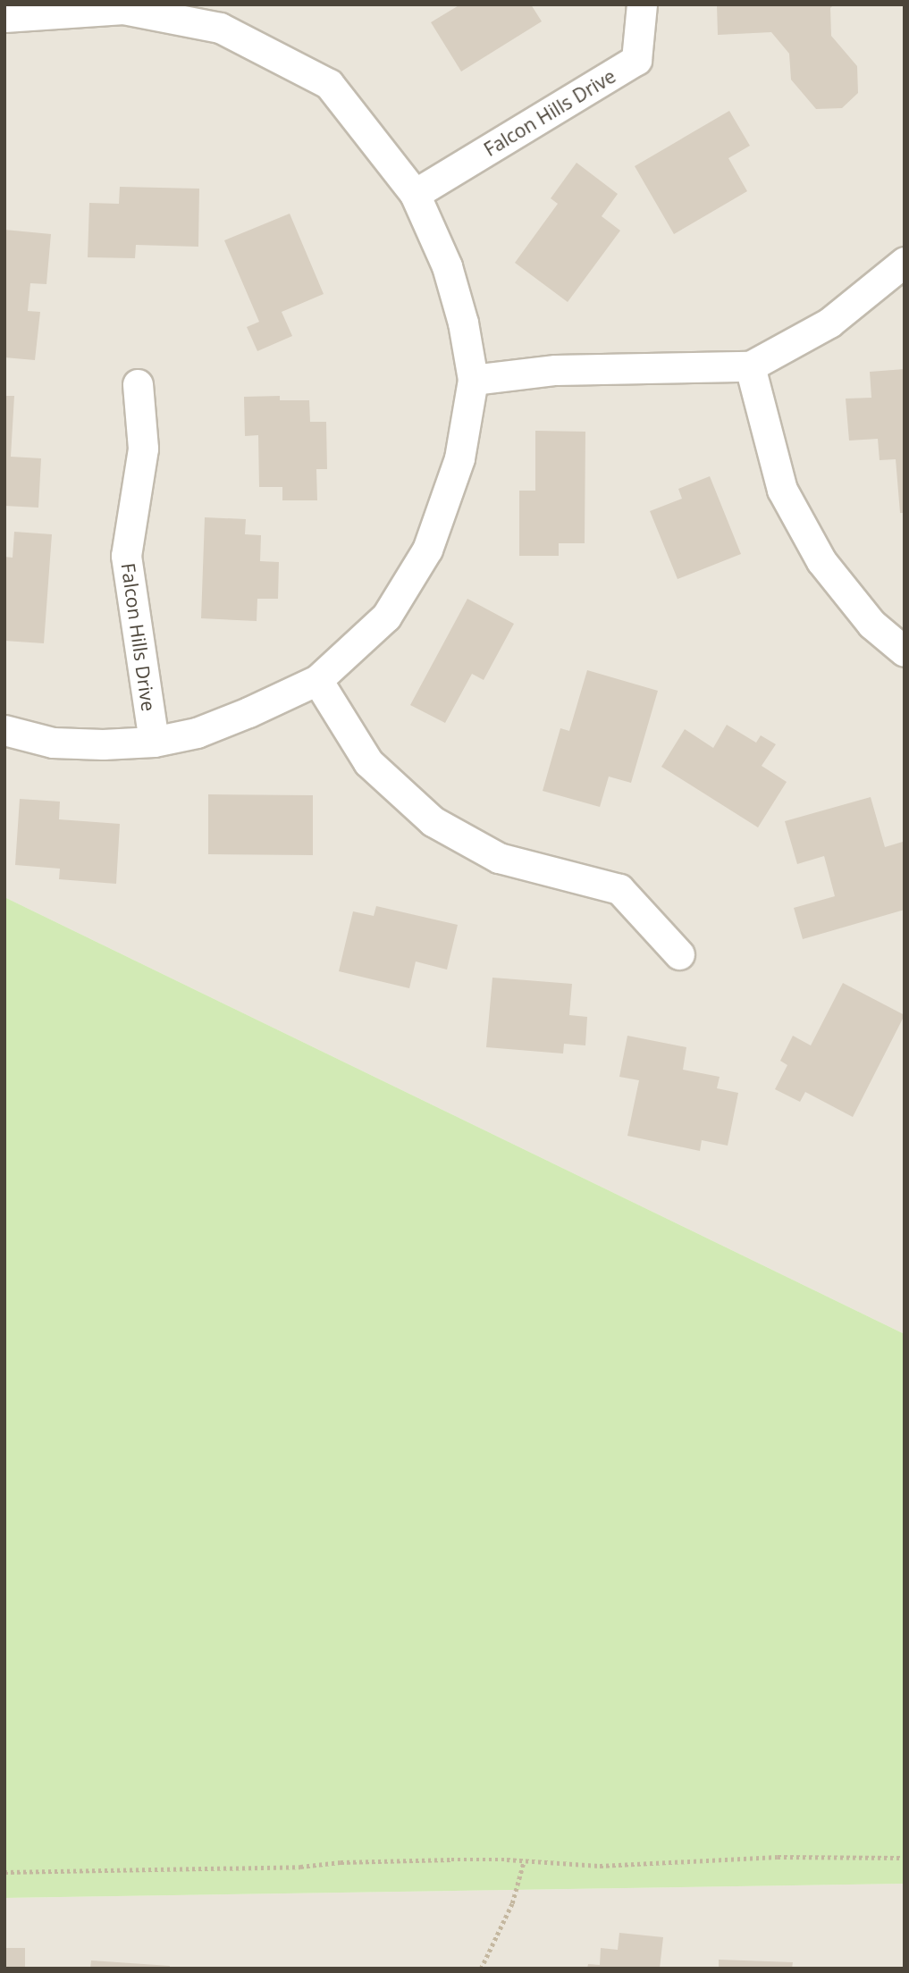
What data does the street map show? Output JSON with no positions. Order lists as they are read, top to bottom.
{
  "streets": {
    "street": ["Falcon Hills Drive"]
  }
}
